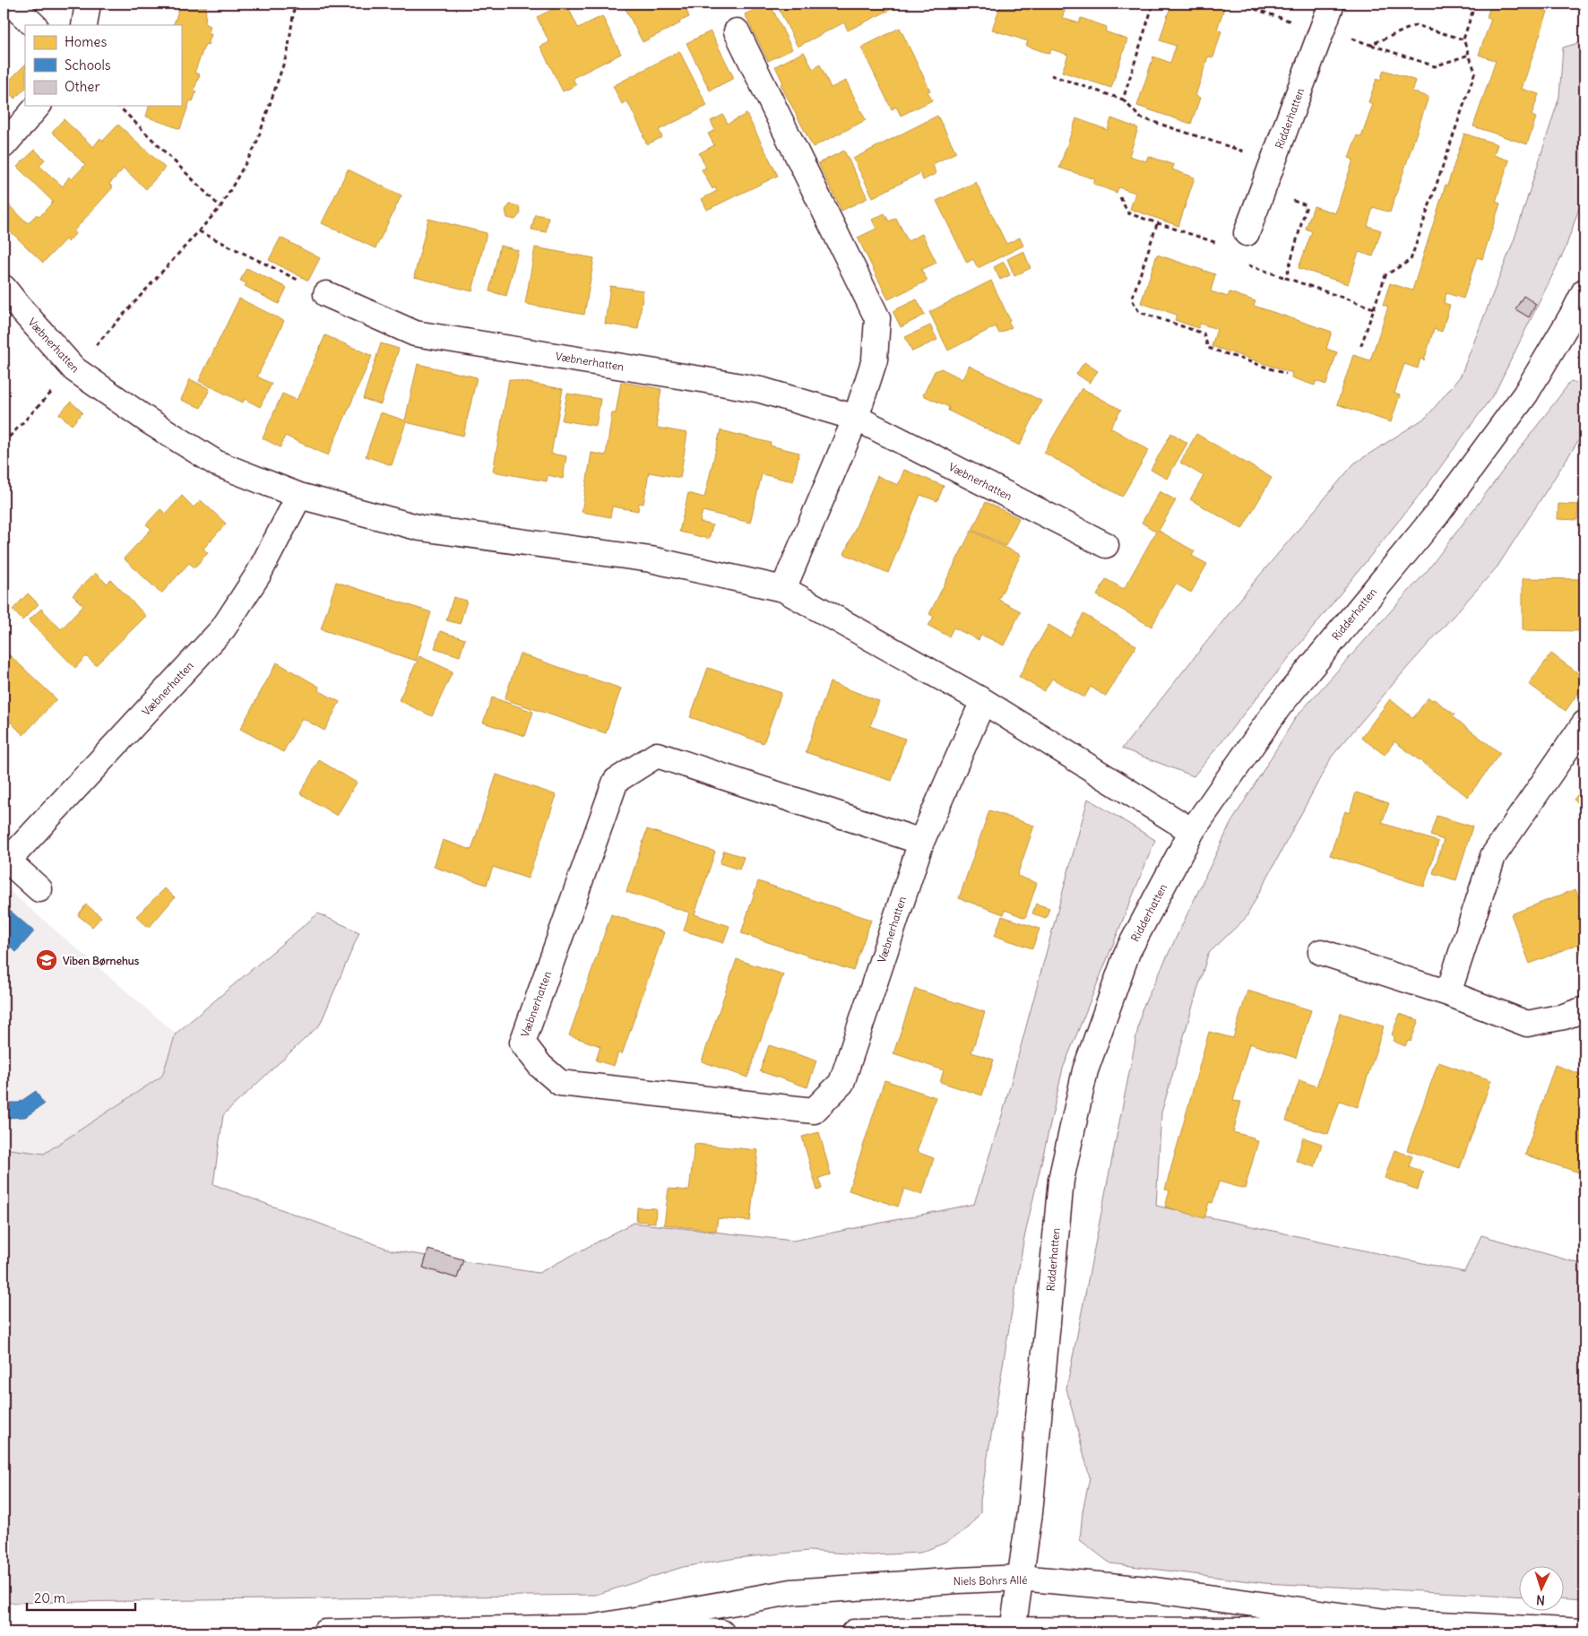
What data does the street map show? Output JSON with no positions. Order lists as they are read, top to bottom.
{
  "streets": {
    "street": ["Ridderhatten", "Væbnerhatten", "Niels Bohrs Allé"]
  },
  "crossings": [
    ["Ridderhatten", "Væbnerhatten"],
    ["Ridderhatten", "Niels Bohrs Allé"]
  ],
  "places": {
    "school or university": ["Viben Børnehus"]
  },
  "legend": ["Homes", "Schools", "Other"],
  "scale_bar": "20 m",
  "north": "bottom"
}
